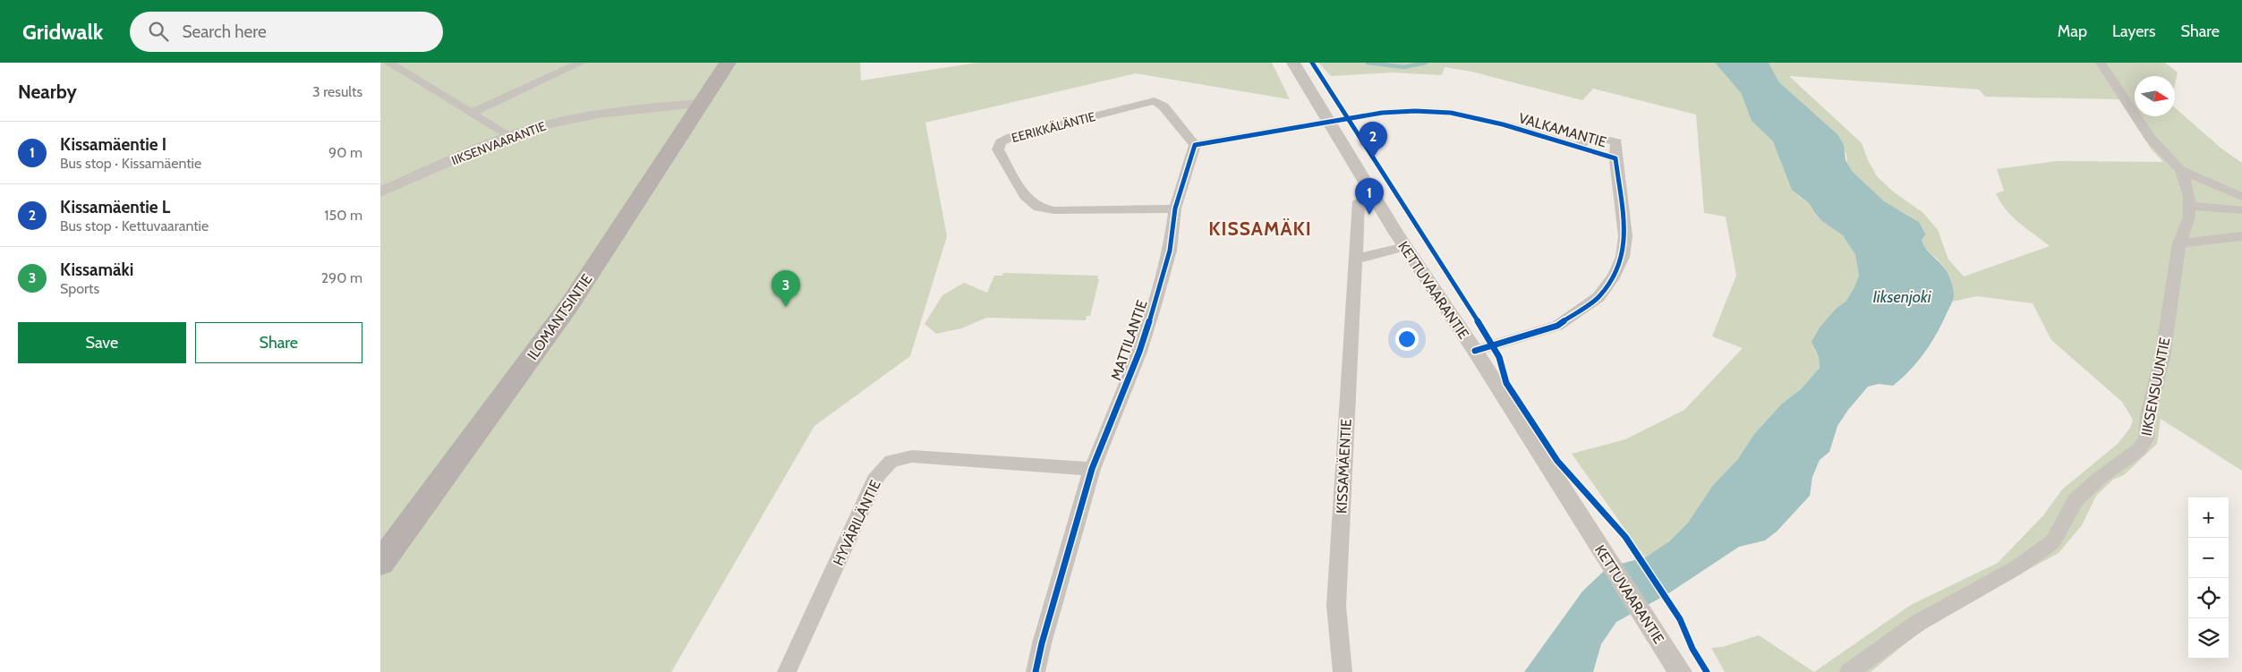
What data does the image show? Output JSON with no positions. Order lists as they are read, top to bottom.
{
  "streets": {
    "main road": ["ILOMANTSINTIE"],
    "street": [
      "EERIKKÄLÄNTIE",
      "VALKAMANTIE",
      "IIKSENVAARANTIE",
      "KETTUVAARANTIE",
      "MATTILANTIE",
      "IIKSENSUUNTIE",
      "KISSAMÄENTIE",
      "HYVÄRILÄNTIE"
    ]
  },
  "crossings": [
    ["EERIKKÄLÄNTIE", "MATTILANTIE"],
    ["VALKAMANTIE", "KETTUVAARANTIE"],
    ["IIKSENVAARANTIE", "ILOMANTSINTIE"],
    ["MATTILANTIE", "HYVÄRILÄNTIE"]
  ],
  "districts": ["KISSAMÄKI"],
  "water": ["Iiksenjoki"],
  "north": "right",
  "page": {
    "header": "Gridwalk",
    "search": "Search here",
    "nav": ["Map", "Layers", "Share"],
    "heading": ["Nearby", "3 results"],
    "list": [
      {
        "mark": "1",
        "name": "Kissamäentie I",
        "note": "Bus stop · Kissamäentie",
        "value": "90 m"
      },
      {
        "mark": "2",
        "name": "Kissamäentie L",
        "note": "Bus stop · Kettuvaarantie",
        "value": "150 m"
      },
      {
        "mark": "3",
        "name": "Kissamäki",
        "note": "Sports",
        "value": "290 m"
      }
    ],
    "pins": ["2", "1", "3"],
    "buttons": ["Save", "Share"],
    "map_buttons": ["+", "−"]
  }
}
